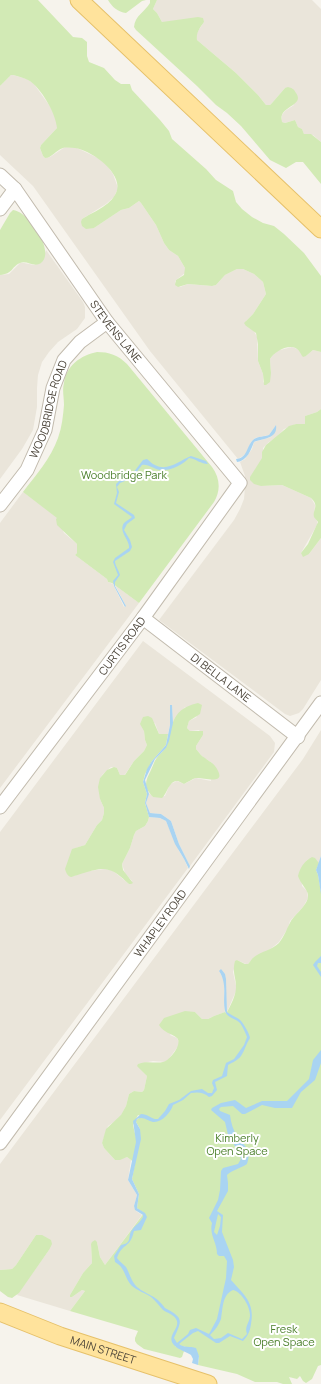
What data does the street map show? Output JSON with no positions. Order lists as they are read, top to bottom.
{
  "streets": {
    "main road": ["MAIN STREET"],
    "street": [
      "STEVENS LANE",
      "WOODBRIDGE ROAD",
      "CURTIS ROAD",
      "DI BELLA LANE",
      "WHAPLEY ROAD"
    ]
  },
  "crossings": [
    ["STEVENS LANE", "WOODBRIDGE ROAD"],
    ["STEVENS LANE", "CURTIS ROAD"],
    ["CURTIS ROAD", "DI BELLA LANE"],
    ["DI BELLA LANE", "WHAPLEY ROAD"]
  ],
  "parks": ["Woodbridge Park", "Kimberly Open Space", "Fresk Open Space"]
}
